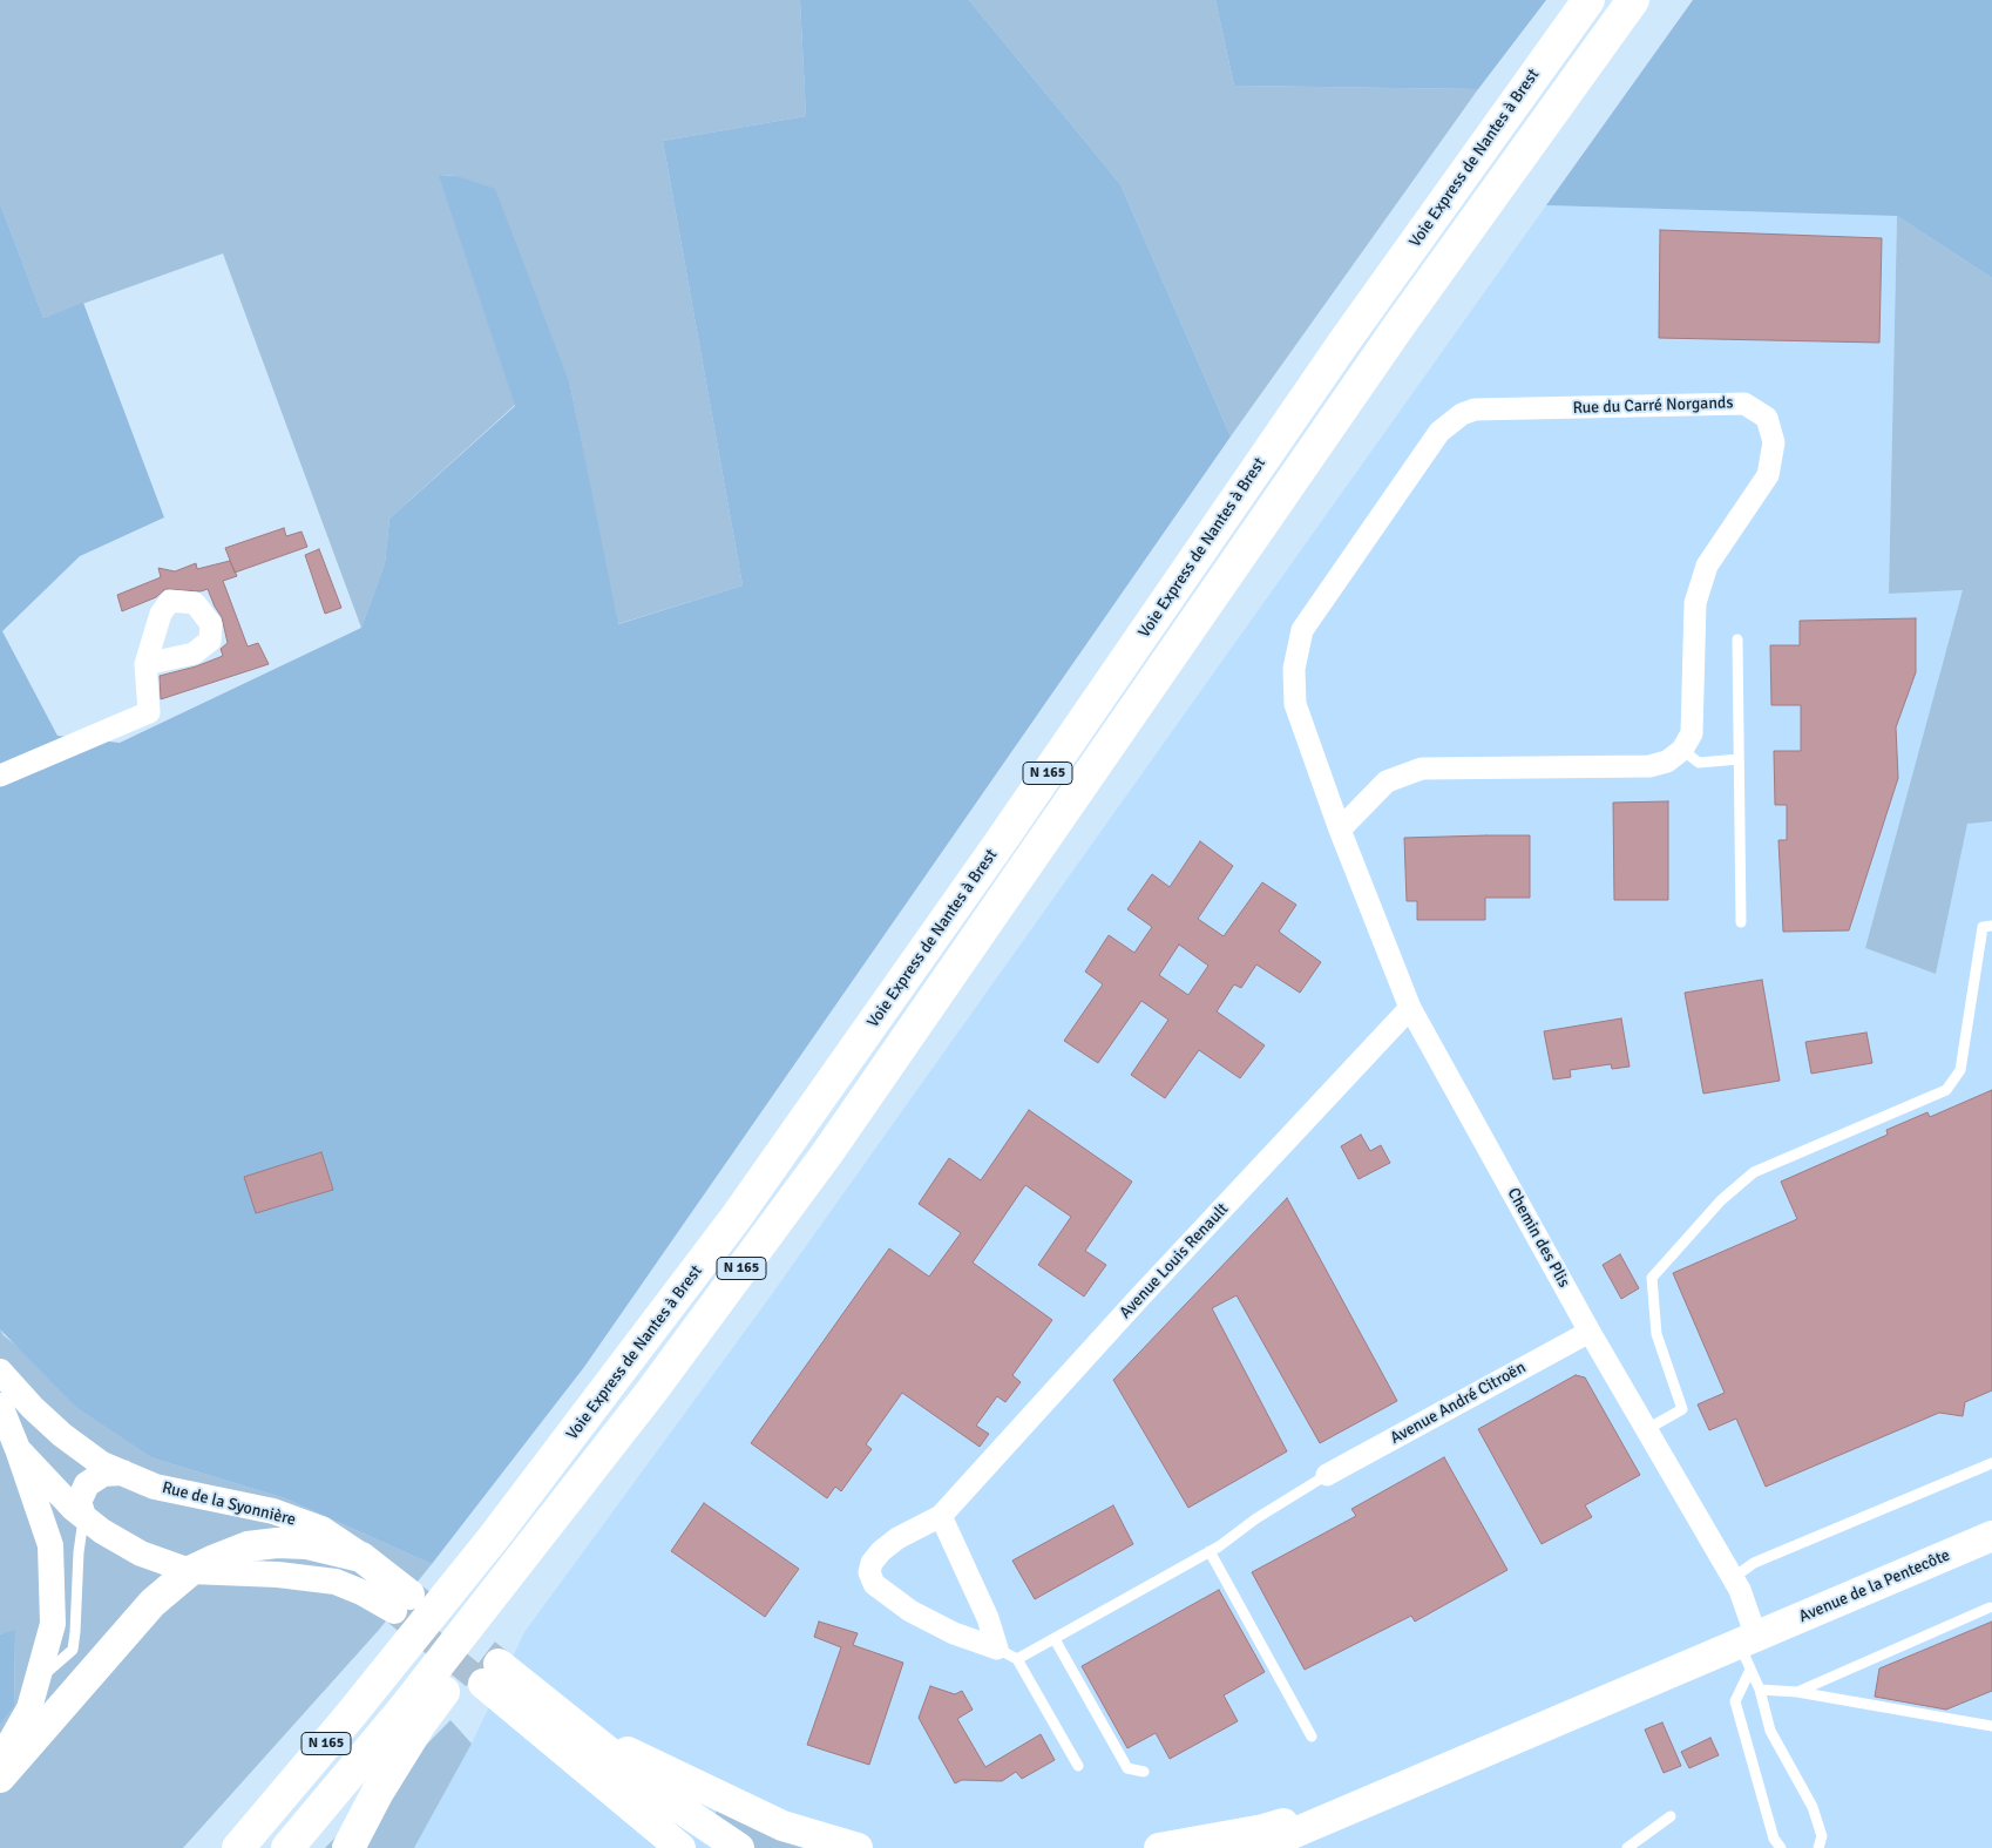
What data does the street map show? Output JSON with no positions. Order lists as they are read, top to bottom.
{
  "streets": {
    "highway": ["Voie Express de Nantes à Brest", "N 165"],
    "main road": ["Avenue de la Pentecôte"],
    "street": [
      "Rue du Carré Norgands",
      "Chemin des Plis",
      "Avenue Louis Renault",
      "Avenue André Citroën",
      "Rue de la Syonnière"
    ]
  },
  "crossings": [
    ["Rue du Carré Norgands", "Chemin des Plis"],
    ["Chemin des Plis", "Avenue Louis Renault"],
    ["Chemin des Plis", "Avenue André Citroën"],
    ["Chemin des Plis", "Avenue de la Pentecôte"]
  ]
}
